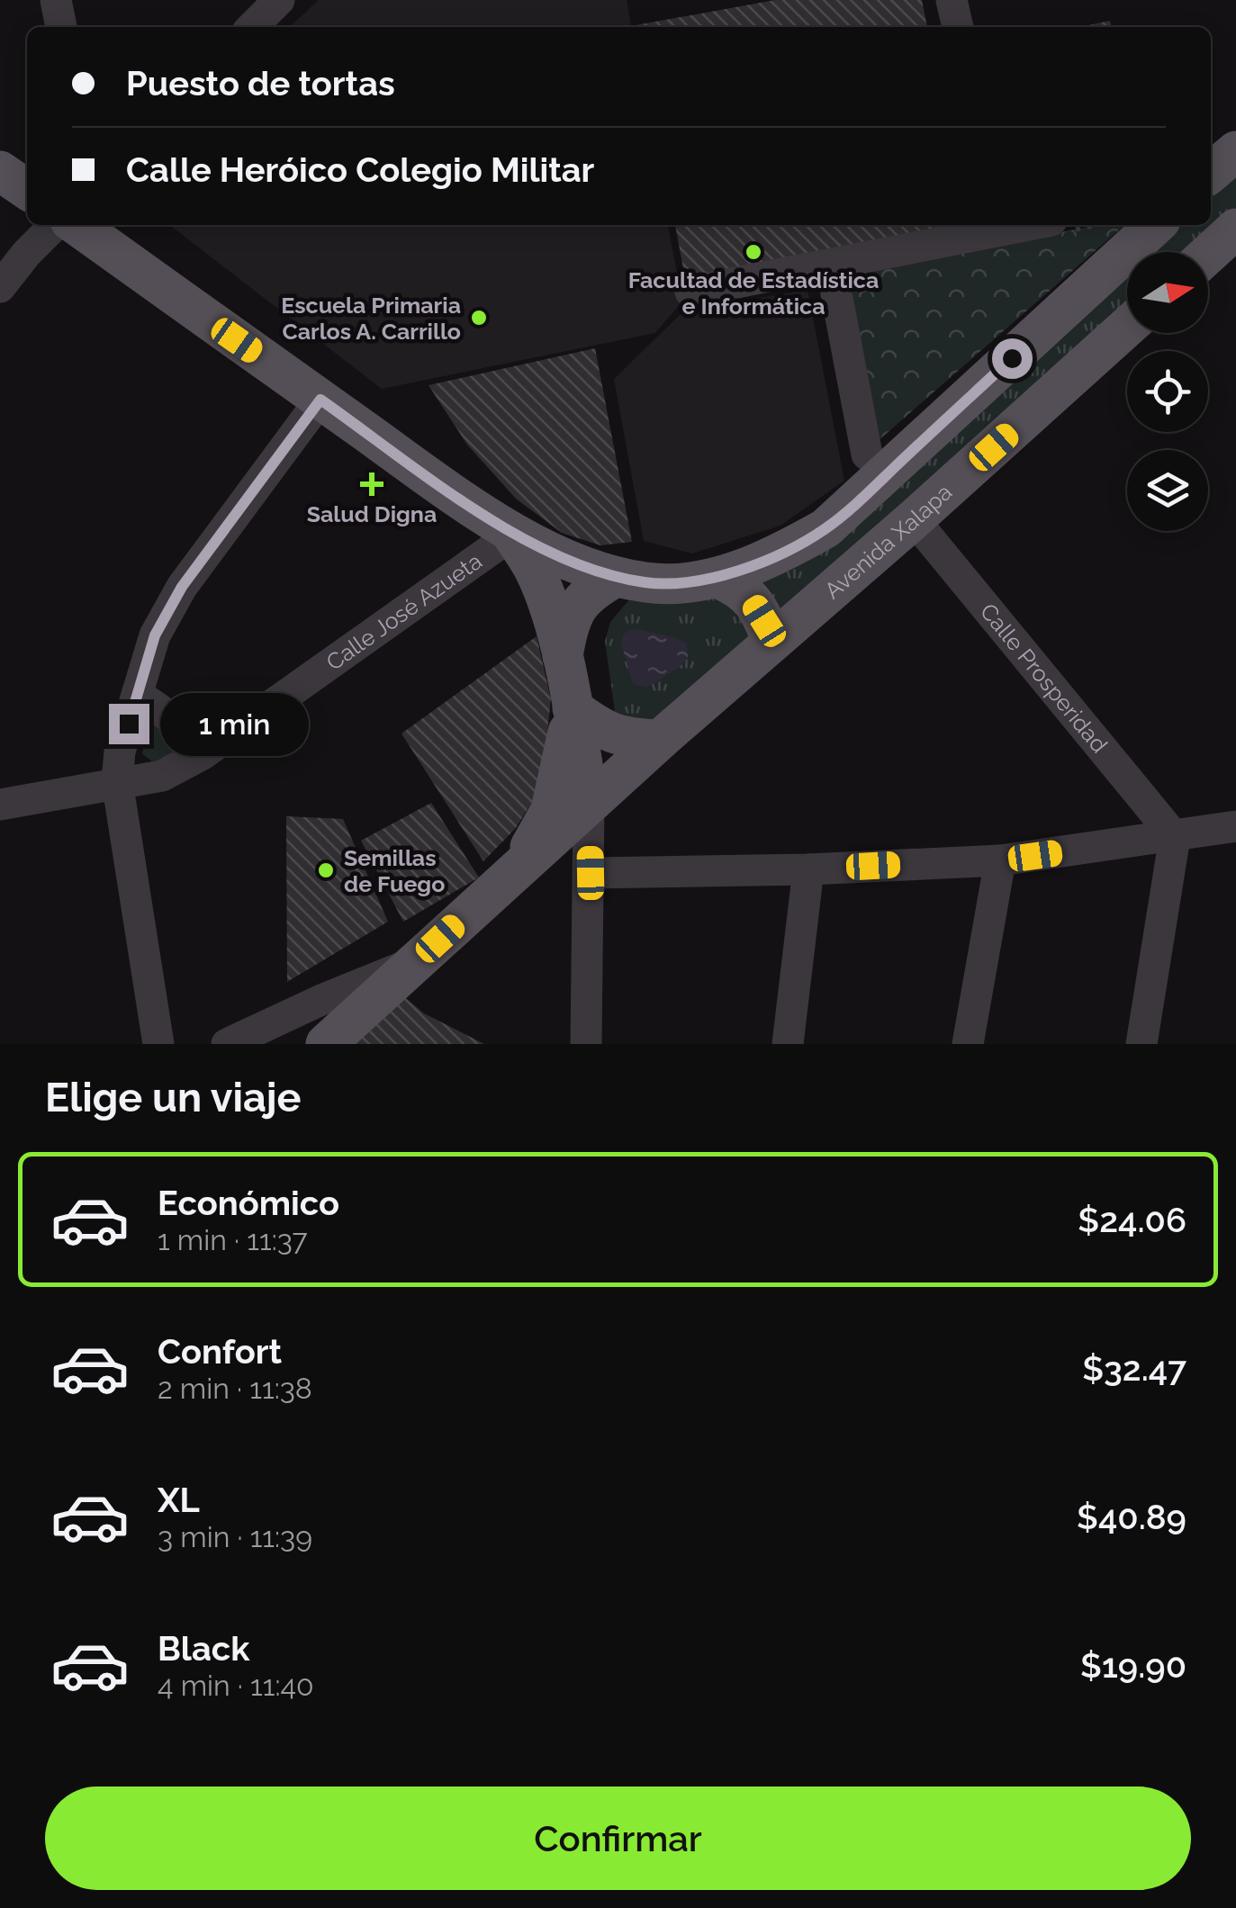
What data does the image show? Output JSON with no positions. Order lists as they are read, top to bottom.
{
  "streets": {
    "main road": ["Avenida Xalapa"],
    "street": ["Calle José Azueta", "Calle Prosperidad"]
  },
  "crossings": [
    ["Avenida Xalapa", "Calle Prosperidad"]
  ],
  "places": {
    "other": ["Facultad de Estadística e Informática", "Escuela Primaria Carlos A. Carrillo", "Semillas de Fuego"],
    "health": ["Salud Digna"]
  },
  "north": "right",
  "page": {
    "banner": ["Puesto de tortas", "Calle Heróico Colegio Militar"],
    "bubble": "1 min",
    "heading": "Elige un viaje",
    "list": [
      {
        "name": "Económico",
        "note": "1 min · 11:37",
        "value": "$24.06"
      },
      {
        "name": "Confort",
        "note": "2 min · 11:38",
        "value": "$32.47"
      },
      {
        "name": "XL",
        "note": "3 min · 11:39",
        "value": "$40.89"
      },
      {
        "name": "Black",
        "note": "4 min · 11:40",
        "value": "$19.90"
      }
    ],
    "buttons": "Confirmar"
  }
}
